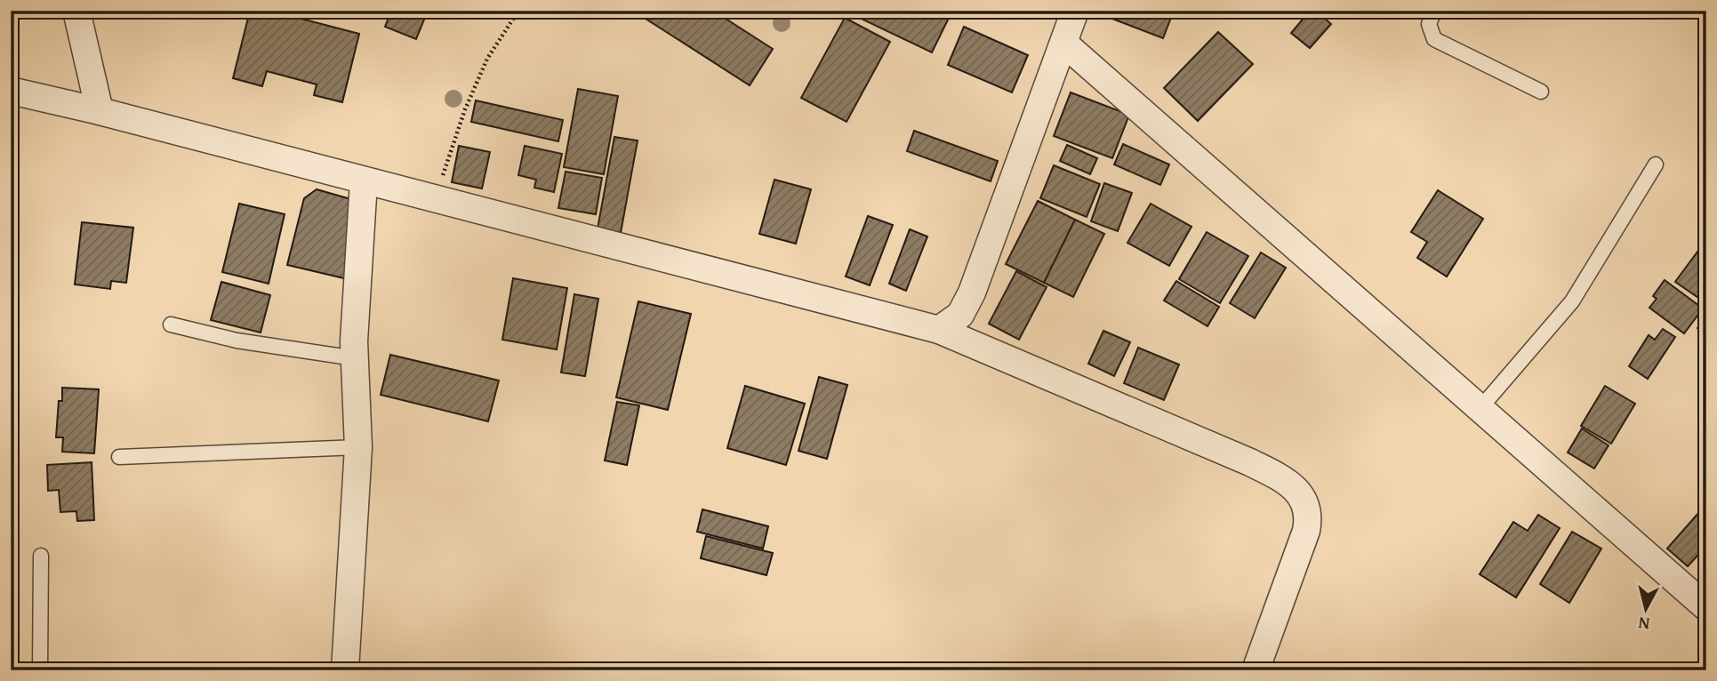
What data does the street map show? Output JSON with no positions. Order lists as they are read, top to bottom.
{
  "north": "bottom"
}
